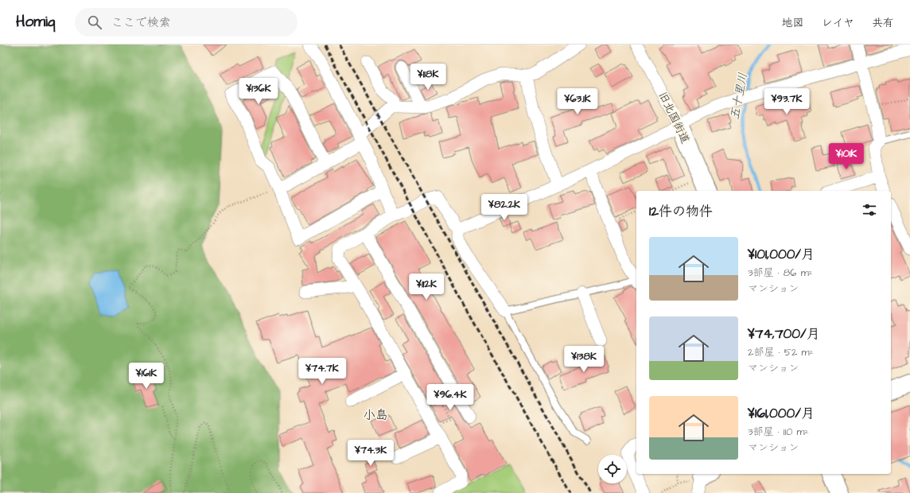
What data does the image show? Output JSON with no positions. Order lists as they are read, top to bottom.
{
  "streets": {
    "street": ["旧北国街道"]
  },
  "districts": ["小島"],
  "water": ["五十里川"],
  "page": {
    "header": "Homiq",
    "search": "ここで検索",
    "nav": ["地図", "レイヤ", "共有"],
    "price": [
      "¥118K",
      "¥136K",
      "¥63.1K",
      "¥93.7K",
      "¥101K",
      "¥82.2K",
      "¥112K",
      "¥138K",
      "¥74.7K",
      "¥161K",
      "¥96.4K",
      "¥74.3K"
    ],
    "heading": "12件の物件",
    "list": [
      {
        "name": "¥101,000/月",
        "note": "3部屋 · 86 m² · マンション"
      },
      {
        "name": "¥74,700/月",
        "note": "2部屋 · 52 m² · マンション"
      },
      {
        "name": "¥161,000/月",
        "note": "3部屋 · 110 m² · マンション"
      }
    ]
  }
}
